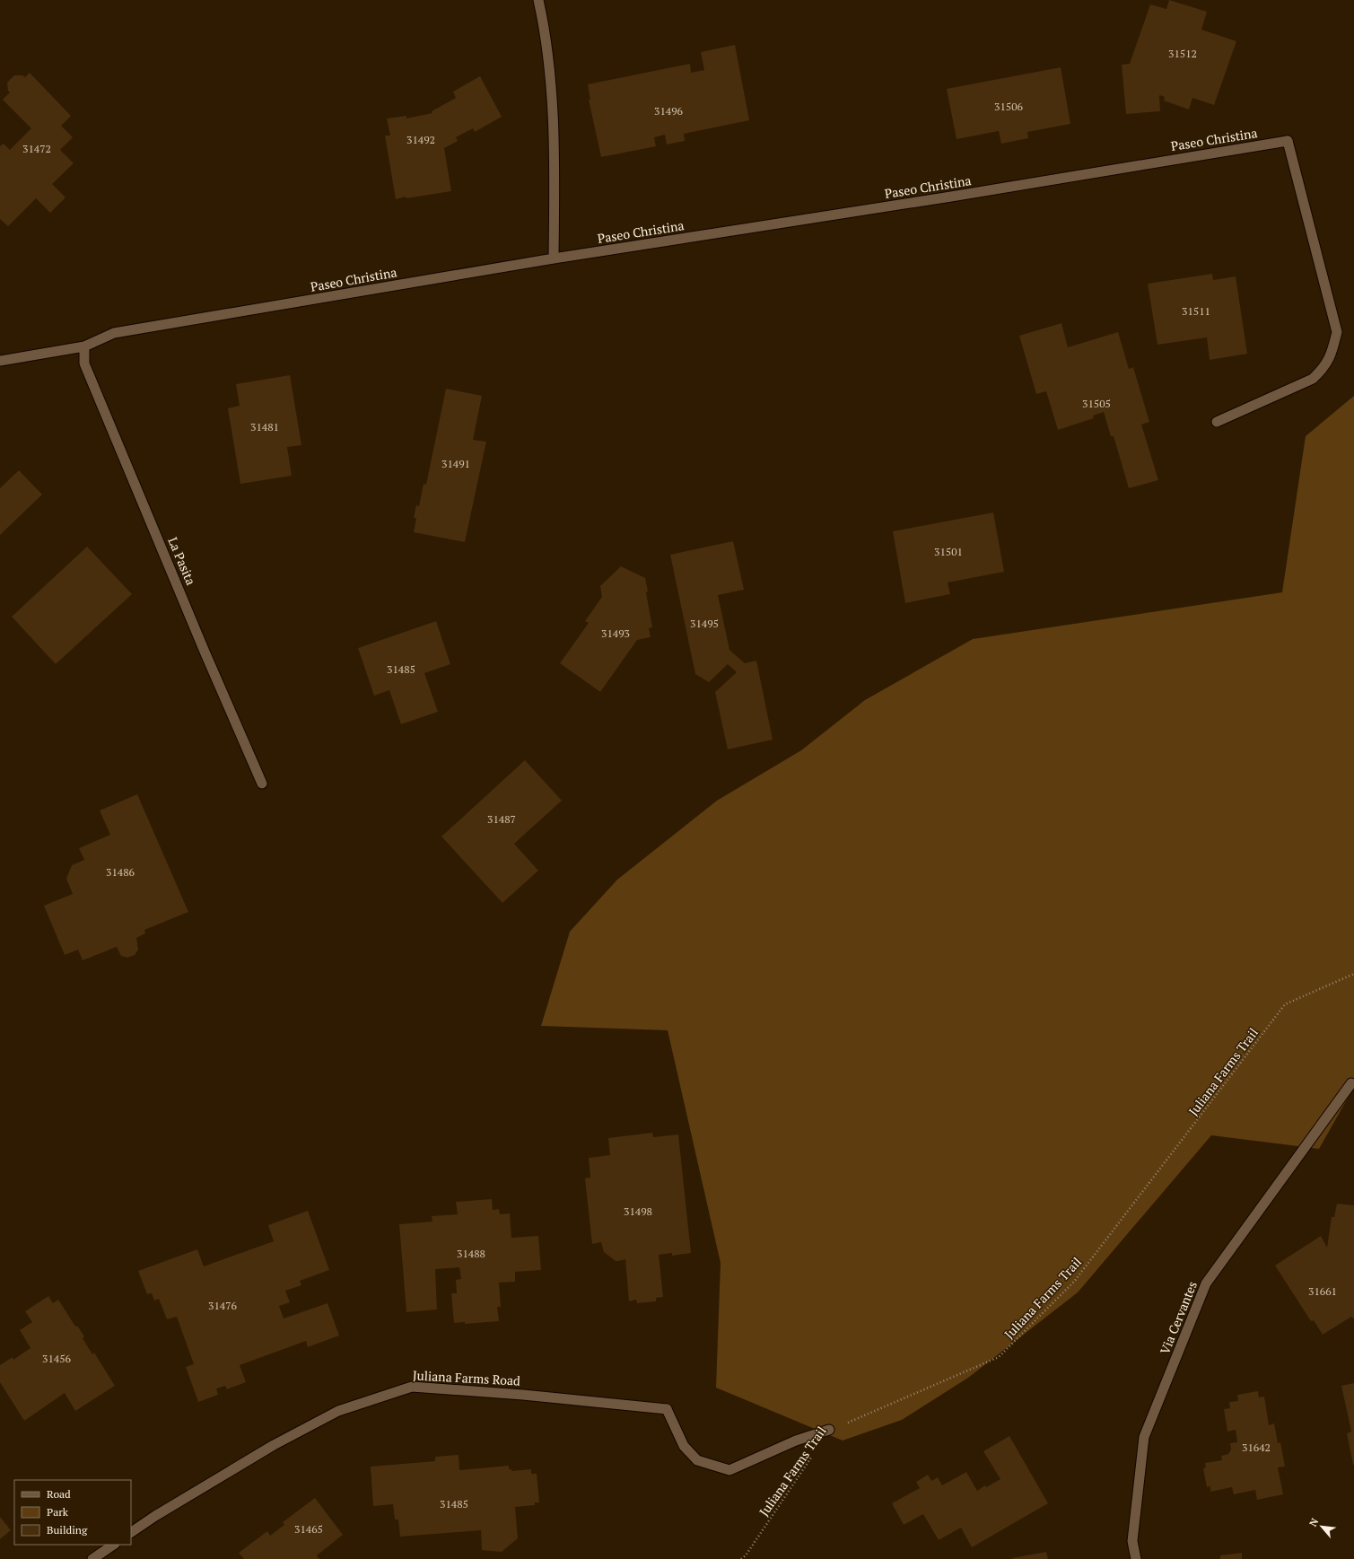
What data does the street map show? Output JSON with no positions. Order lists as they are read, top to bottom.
{
  "streets": {
    "street": [
      "Paseo Christina",
      "La Pasita",
      "Via Cervantes",
      "Juliana Farms Road"
    ],
    "path": ["Juliana Farms Trail"]
  },
  "crossings": [
    ["Paseo Christina", "La Pasita"],
    ["Juliana Farms Trail", "Juliana Farms Road"]
  ],
  "house_numbers": [
    "31512",
    "31506",
    "31496",
    "31492",
    "31472",
    "31511",
    "31505",
    "31481",
    "31491",
    "31501",
    "31495",
    "31493",
    "31485",
    "31487",
    "31486",
    "31498",
    "31488",
    "31661",
    "31476",
    "31456",
    "31642",
    "31485",
    "31465"
  ],
  "legend": ["Road", "Park", "Building"],
  "north": "top left"
}
